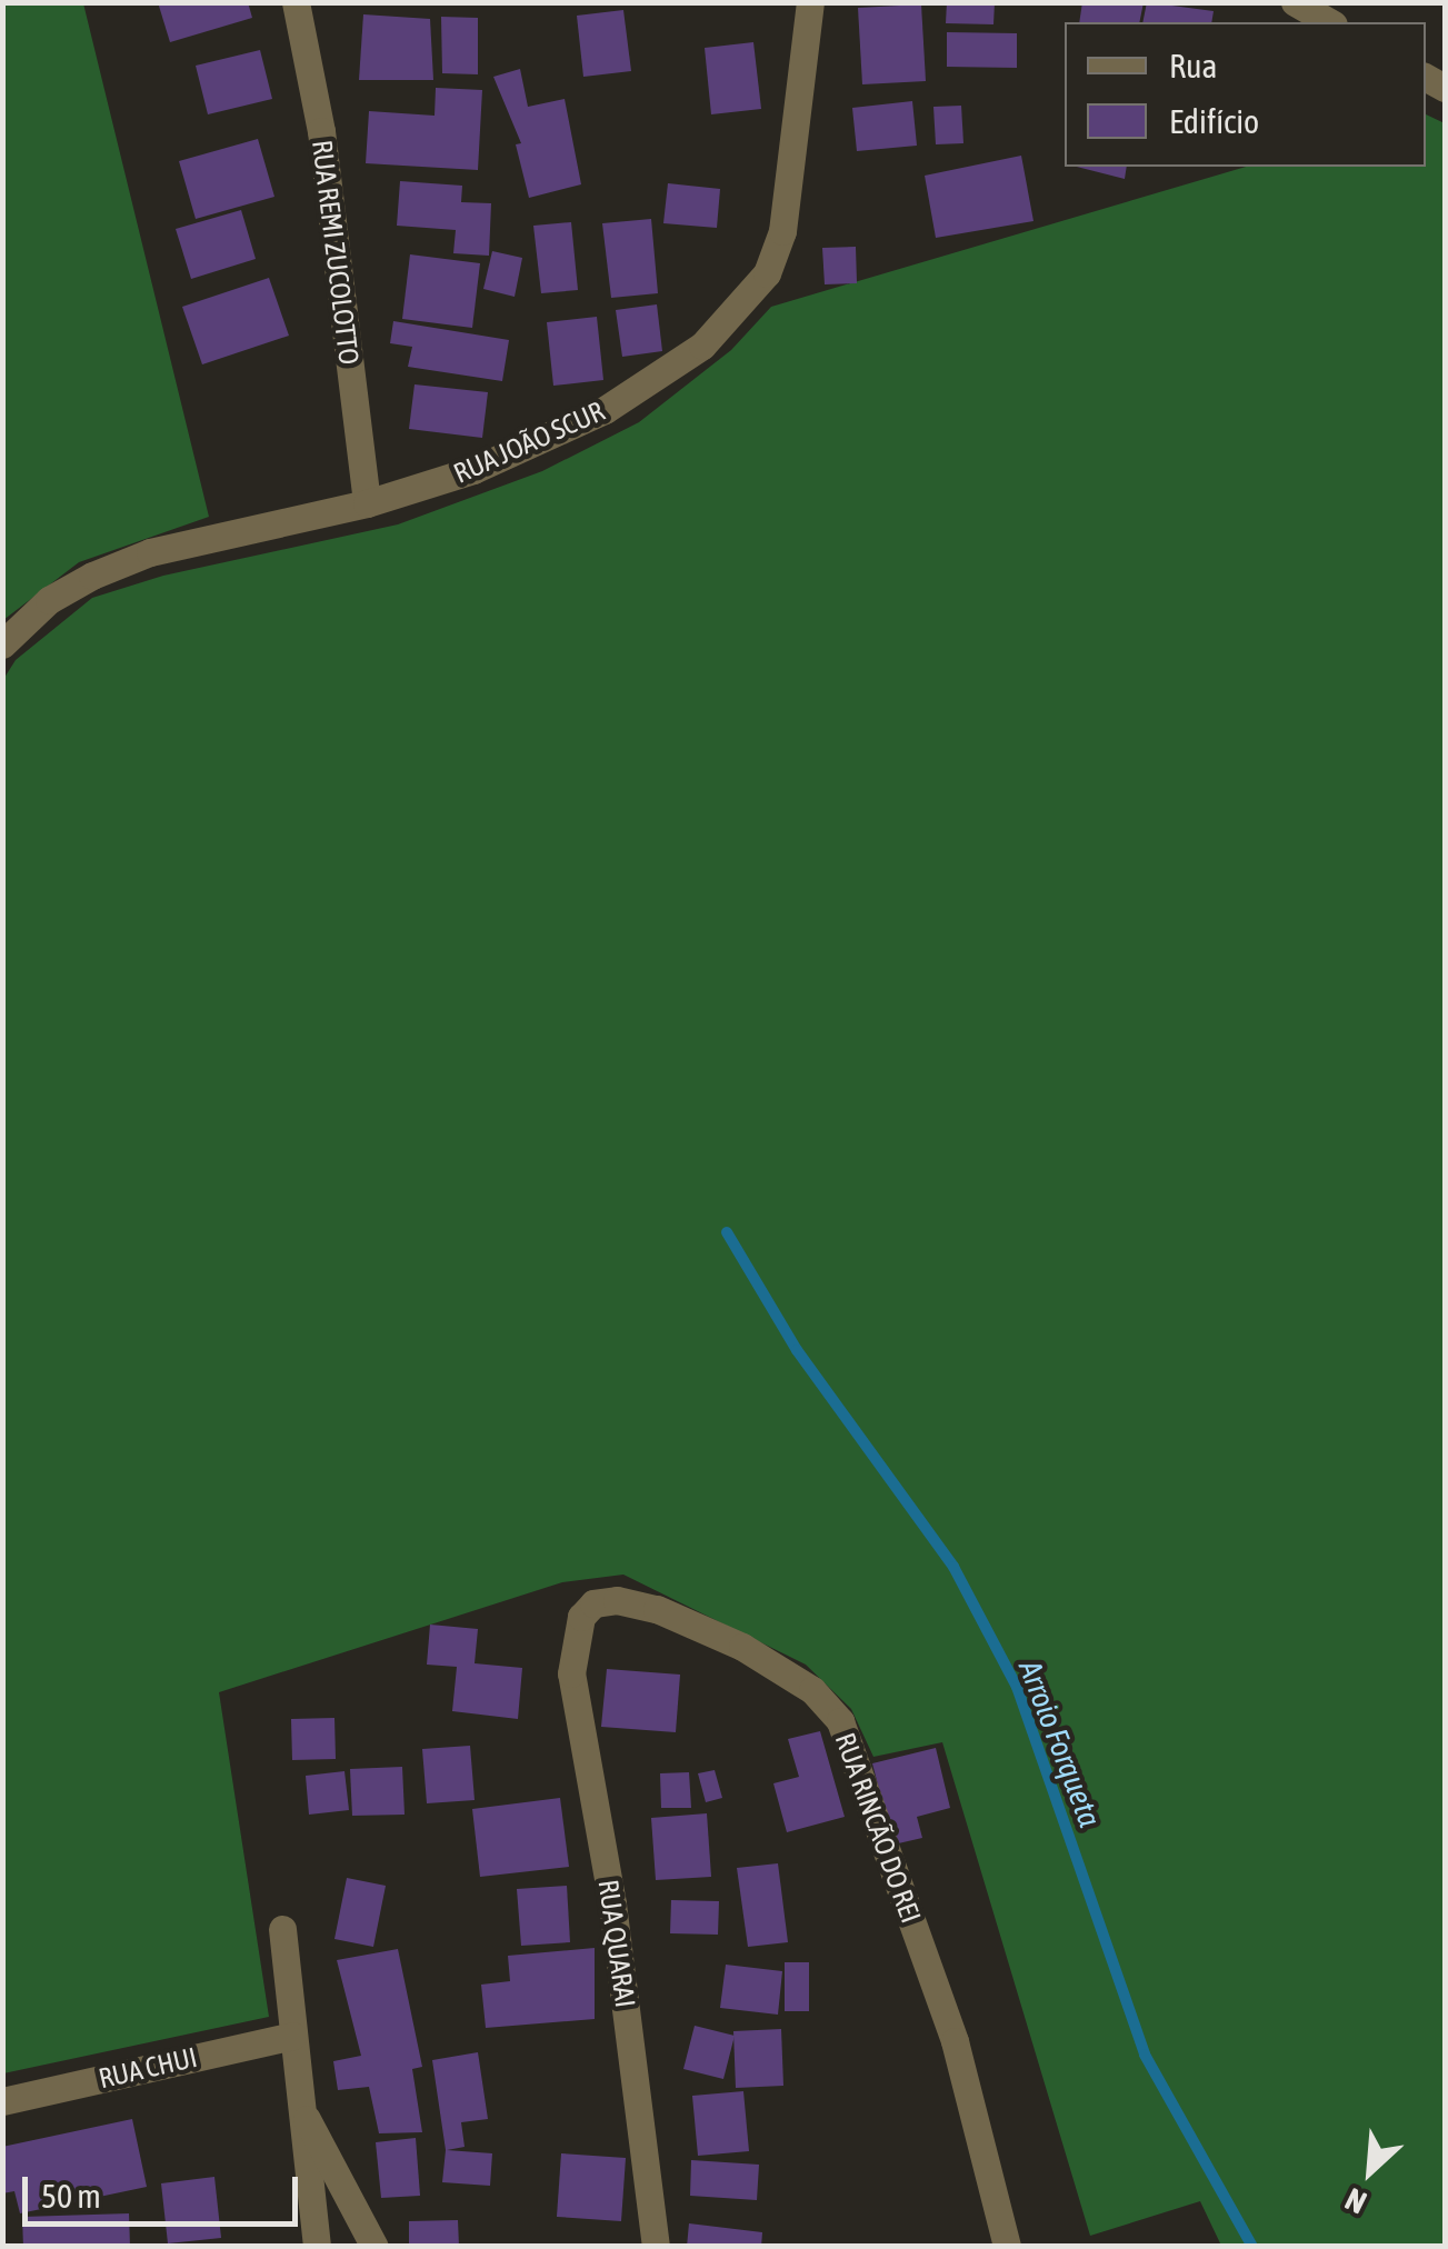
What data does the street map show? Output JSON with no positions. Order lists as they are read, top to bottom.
{
  "streets": {
    "street": [
      "RUA REMI ZUCOLOTTO",
      "RUA JOÃO SCUR",
      "RUA RINCÃO DO REI",
      "RUA QUARAI",
      "RUA CHUI"
    ]
  },
  "crossings": [
    ["RUA REMI ZUCOLOTTO", "RUA JOÃO SCUR"],
    ["RUA RINCÃO DO REI", "RUA QUARAI"]
  ],
  "water": ["Arroio Forqueta"],
  "legend": ["Rua", "Edifício"],
  "scale_bar": "50 m",
  "north": "bottom left"
}
